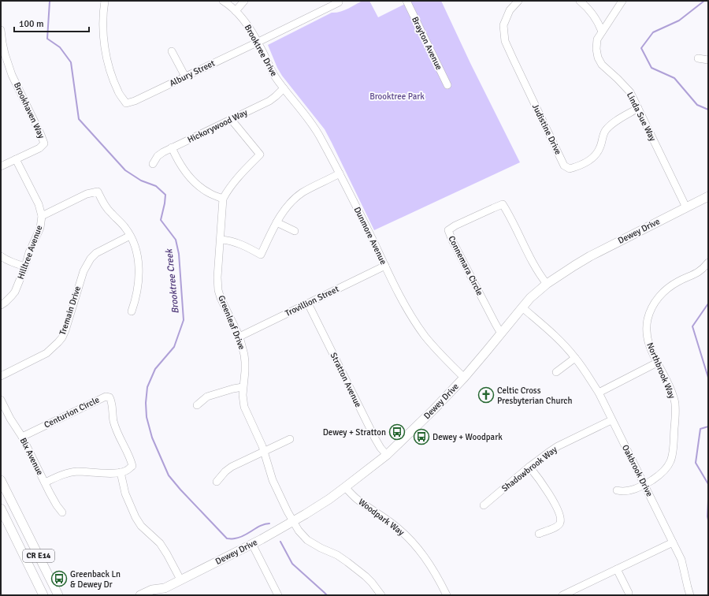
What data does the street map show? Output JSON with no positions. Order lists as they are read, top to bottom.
{
  "streets": {
    "main road": ["Dewey Drive", "CR E14"],
    "street": [
      "Brayton Avenue",
      "Brooktree Drive",
      "Albury Street",
      "Brookhaven Way",
      "Linda Sue Way",
      "Hickorywood Way",
      "Judistine Drive",
      "Dunmore Avenue",
      "Hilltree Avenue",
      "Connemara Circle",
      "Trovillion Street",
      "Tremain Drive",
      "Greenleaf Drive",
      "Northbrook Way",
      "Stratton Avenue",
      "Centurion Circle",
      "Bix Avenue",
      "Shadowbrook Way",
      "Oakbrook Drive",
      "Woodpark Way"
    ]
  },
  "crossings": [
    ["Brooktree Drive", "Albury Street"],
    ["Brooktree Drive", "Hickorywood Way"],
    ["Brooktree Drive", "Dunmore Avenue"],
    ["Brookhaven Way", "Hilltree Avenue"],
    ["Linda Sue Way", "Judistine Drive"],
    ["Linda Sue Way", "Dewey Drive"],
    ["Hickorywood Way", "Dunmore Avenue"],
    ["Hickorywood Way", "Greenleaf Drive"],
    ["Dewey Drive", "Dunmore Avenue"],
    ["Dewey Drive", "Connemara Circle"],
    ["Dewey Drive", "Greenleaf Drive"],
    ["Dewey Drive", "Stratton Avenue"],
    ["Dewey Drive", "Oakbrook Drive"],
    ["Dewey Drive", "Woodpark Way"],
    ["Dunmore Avenue", "Trovillion Street"],
    ["Trovillion Street", "Greenleaf Drive"],
    ["Trovillion Street", "Stratton Avenue"],
    ["Northbrook Way", "Oakbrook Drive"],
    ["Centurion Circle", "Bix Avenue"],
    ["Shadowbrook Way", "Oakbrook Drive"]
  ],
  "water": ["Brooktree Creek"],
  "parks": ["Brooktree Park"],
  "places": {
    "church": ["Celtic Cross Presbyterian Church"],
    "bus stop": ["Dewey + Stratton", "Dewey + Woodpark", "Greenback Ln & Dewey Dr"]
  },
  "scale_bar": "100 m"
}
